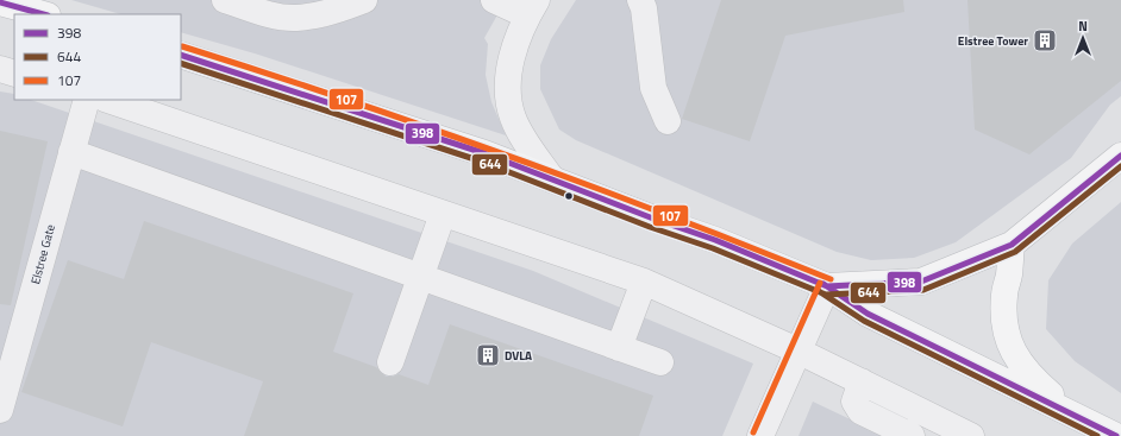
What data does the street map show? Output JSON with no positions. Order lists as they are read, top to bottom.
{
  "streets": {
    "street": ["Elstree Gate"]
  },
  "places": {
    "building": ["Elstree Tower", "DVLA"]
  },
  "lines": ["transit line 398", "transit line 107", "transit line 644"],
  "legend": ["398", "644", "107"],
  "north": "top"
}
